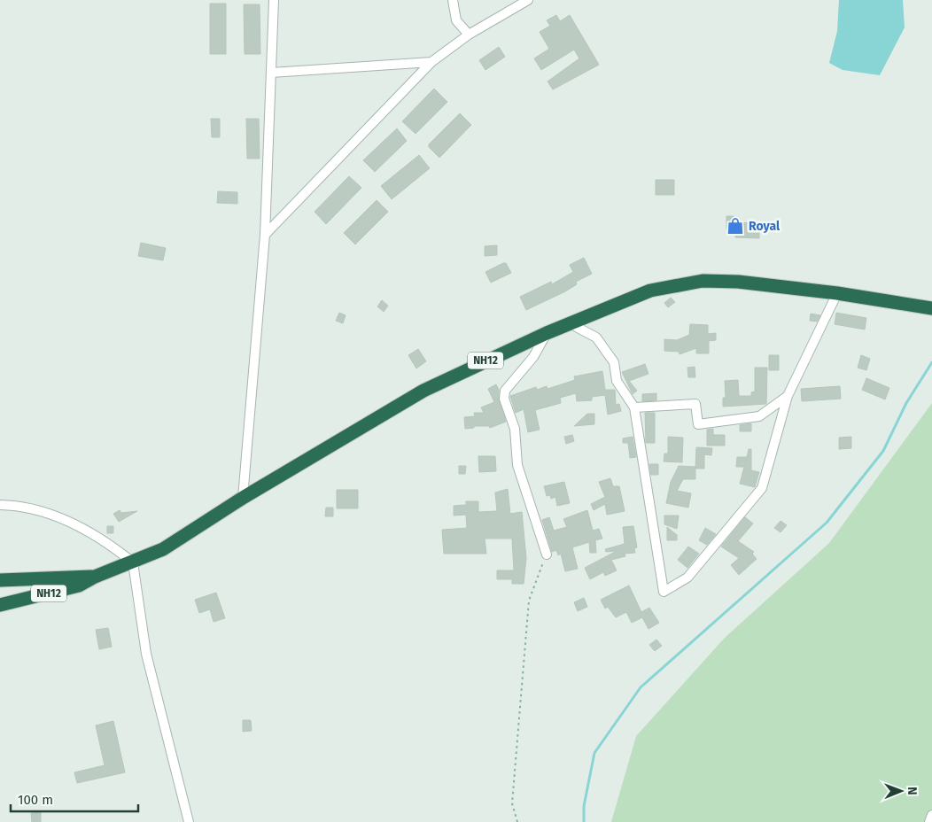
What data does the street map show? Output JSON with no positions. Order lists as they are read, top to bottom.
{
  "streets": {
    "highway": ["NH12"]
  },
  "places": {
    "shop": ["Royal"]
  },
  "scale_bar": "100 m",
  "north": "right"
}
